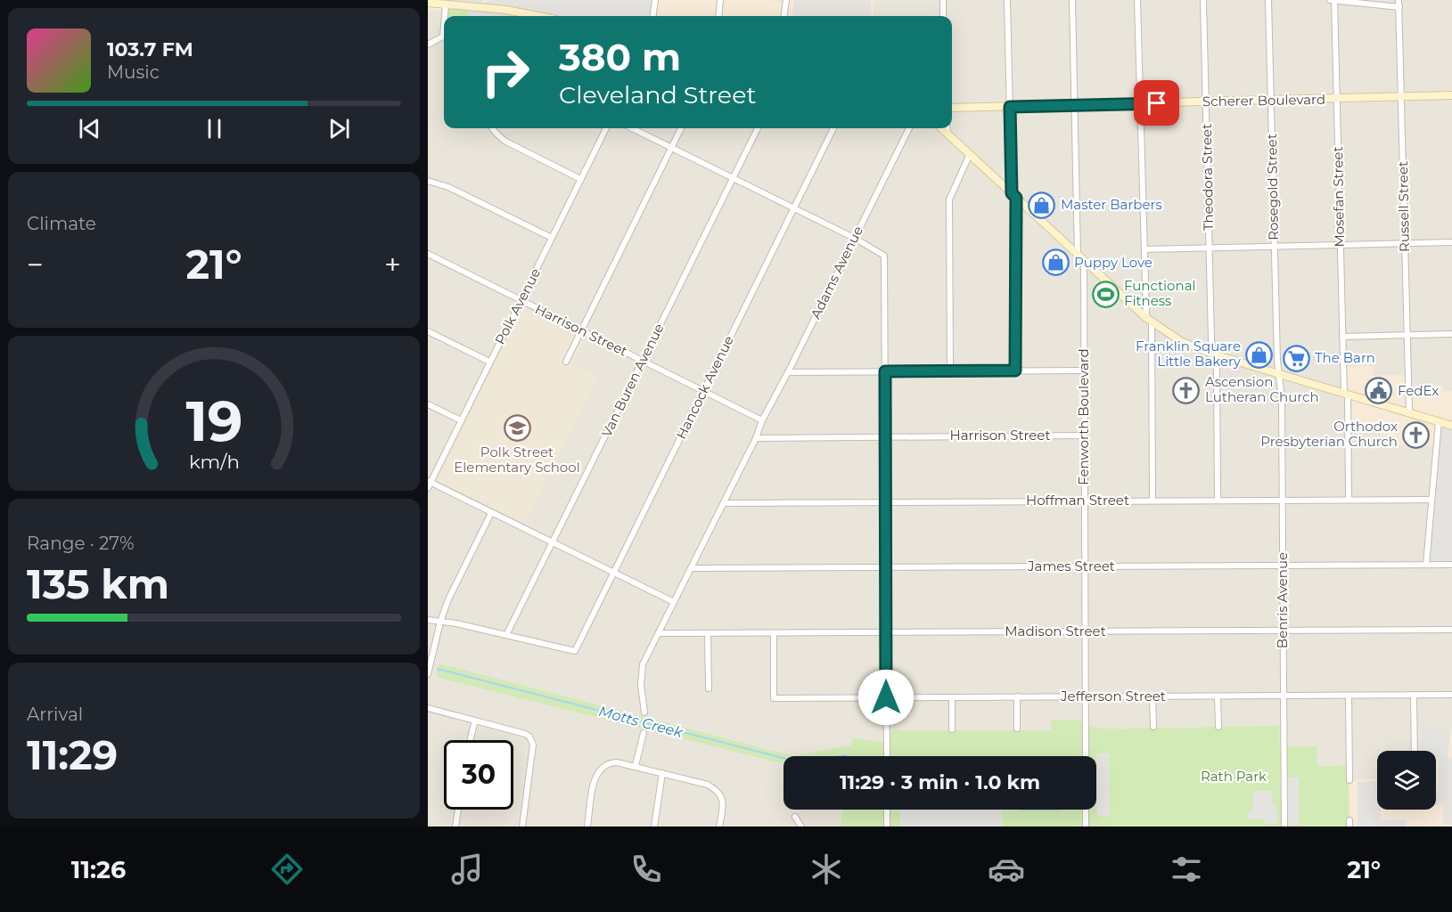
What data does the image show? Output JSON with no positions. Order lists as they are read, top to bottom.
{
  "streets": {
    "main road": ["Scherer Boulevard"],
    "street": [
      "Theodora Street",
      "Rosegold Street",
      "Mosefan Street",
      "Russell Street",
      "Adams Avenue",
      "Polk Avenue",
      "Harrison Street",
      "Van Buren Avenue",
      "Hancock Avenue",
      "Fenworth Boulevard",
      "Hoffman Street",
      "James Street",
      "Benris Avenue",
      "Madison Street",
      "Jefferson Street"
    ]
  },
  "crossings": [
    ["Scherer Boulevard", "Theodora Street"],
    ["Scherer Boulevard", "Rosegold Street"],
    ["Scherer Boulevard", "Mosefan Street"],
    ["Scherer Boulevard", "Russell Street"],
    ["Scherer Boulevard", "Fenworth Boulevard"],
    ["Theodora Street", "Hoffman Street"],
    ["Rosegold Street", "Benris Avenue"],
    ["Mosefan Street", "Hoffman Street"],
    ["Adams Avenue", "Harrison Street"],
    ["Polk Avenue", "Harrison Street"],
    ["Harrison Street", "Van Buren Avenue"],
    ["Harrison Street", "Hancock Avenue"],
    ["Harrison Street", "Fenworth Boulevard"],
    ["Van Buren Avenue", "Hancock Avenue"],
    ["Fenworth Boulevard", "Hoffman Street"],
    ["Fenworth Boulevard", "James Street"],
    ["Fenworth Boulevard", "Madison Street"],
    ["Fenworth Boulevard", "Jefferson Street"],
    ["Hoffman Street", "Benris Avenue"],
    ["James Street", "Benris Avenue"],
    ["Benris Avenue", "Madison Street"],
    ["Benris Avenue", "Jefferson Street"],
    ["Madison Street", "Jefferson Street"]
  ],
  "water": ["Motts Creek"],
  "parks": ["Rath Park"],
  "places": {
    "shop": ["Master Barbers", "Puppy Love", "Franklin Square Little Bakery"],
    "sports": ["Functional Fitness"],
    "supermarket": ["The Barn"],
    "church": ["Ascension Lutheran Church", "Orthodox Presbyterian Church"],
    "public building": ["FedEx"],
    "school or university": ["Polk Street Elementary School"]
  },
  "page": {
    "turn": ["380 m", "Cleveland Street"],
    "song": ["103.7 FM", "Music"],
    "tile": [
      "Climate",
      ["Range · 27%", "135 km"],
      ["Arrival", "11:29"]
    ],
    "heat": ["−", "21°", "+"],
    "limit": "30",
    "trip": "11:29 · 3 min · 1.0 km",
    "tabs": ["11:26", "21°"],
    "gauge": ["19", "km/h"]
  }
}
